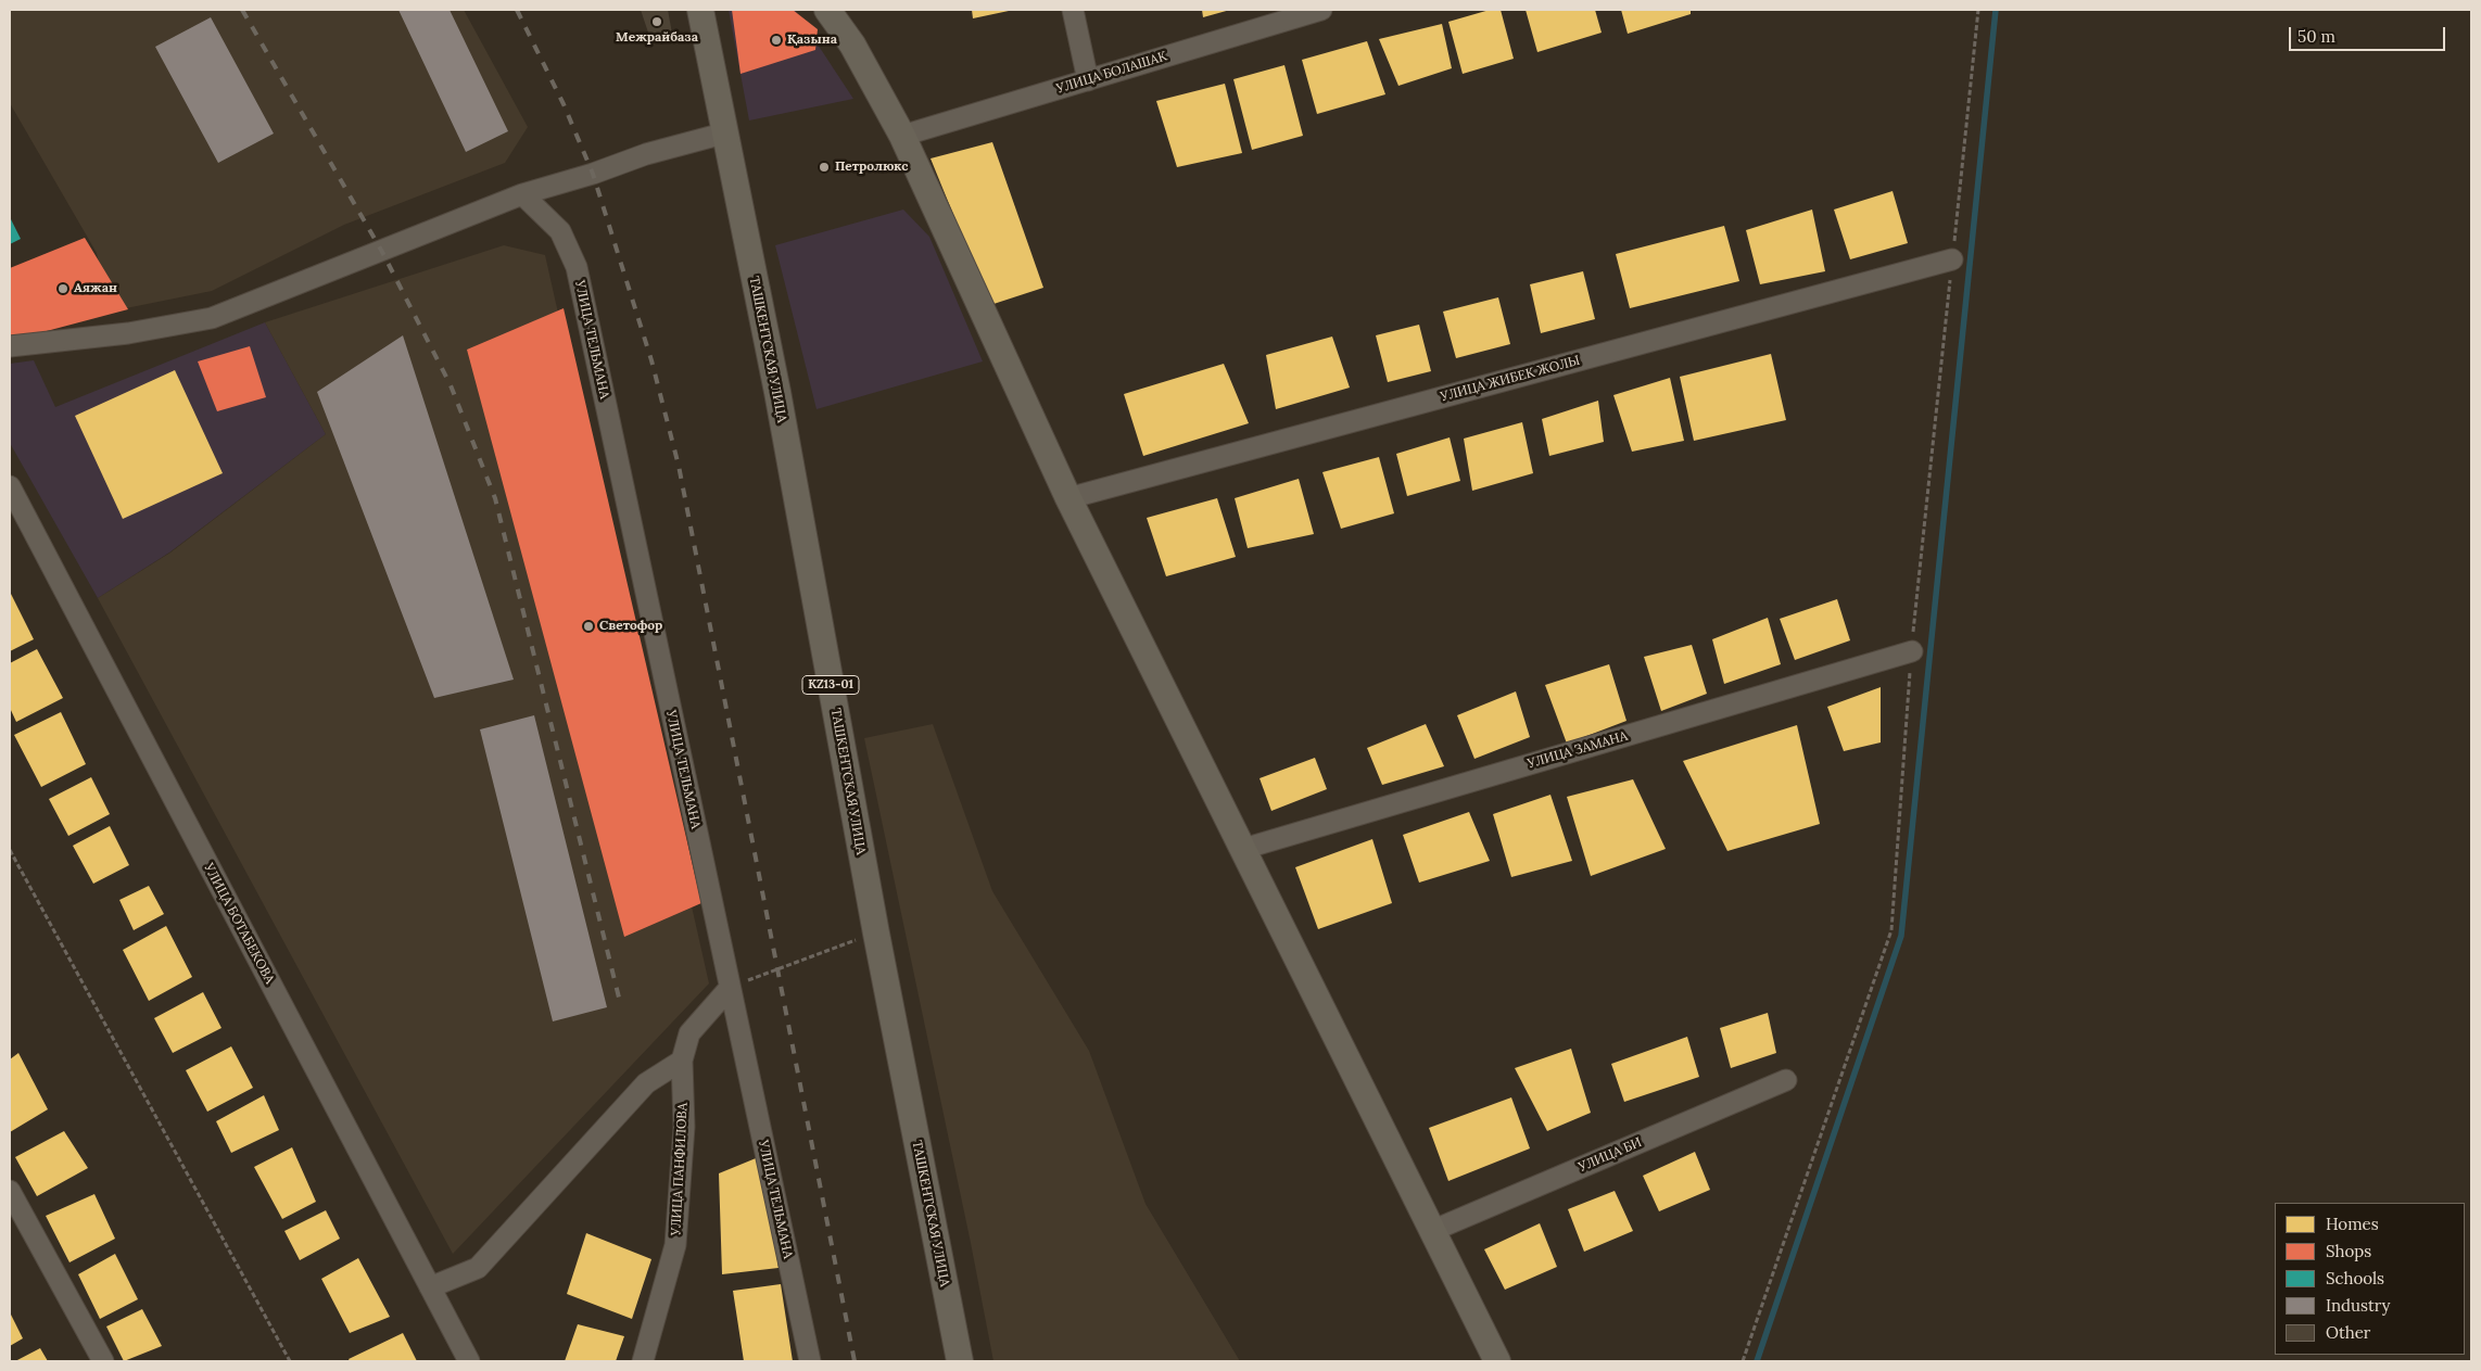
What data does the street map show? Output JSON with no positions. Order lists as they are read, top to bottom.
{
  "streets": {
    "main road": ["ТАШКЕНТСКАЯ УЛИЦА", "KZ13-01"],
    "street": [
      "УЛИЦА БОЛАШАК",
      "УЛИЦА ТЕЛЬМАНА",
      "УЛИЦА ЖИБЕК ЖОЛЫ",
      "УЛИЦА ЗАМАНА",
      "УЛИЦА БОТАБЕКОВА",
      "УЛИЦА БИ",
      "УЛИЦА ПАНФИЛОВА"
    ]
  },
  "crossings": [
    ["УЛИЦА ТЕЛЬМАНА", "УЛИЦА ПАНФИЛОВА"]
  ],
  "places": [
    "Межрайбаза",
    "Қазына",
    "Петролюкс",
    "Аяжан",
    "Светофор"
  ],
  "legend": [
    "Homes",
    "Shops",
    "Schools",
    "Industry",
    "Other"
  ],
  "scale_bar": "50 m"
}
